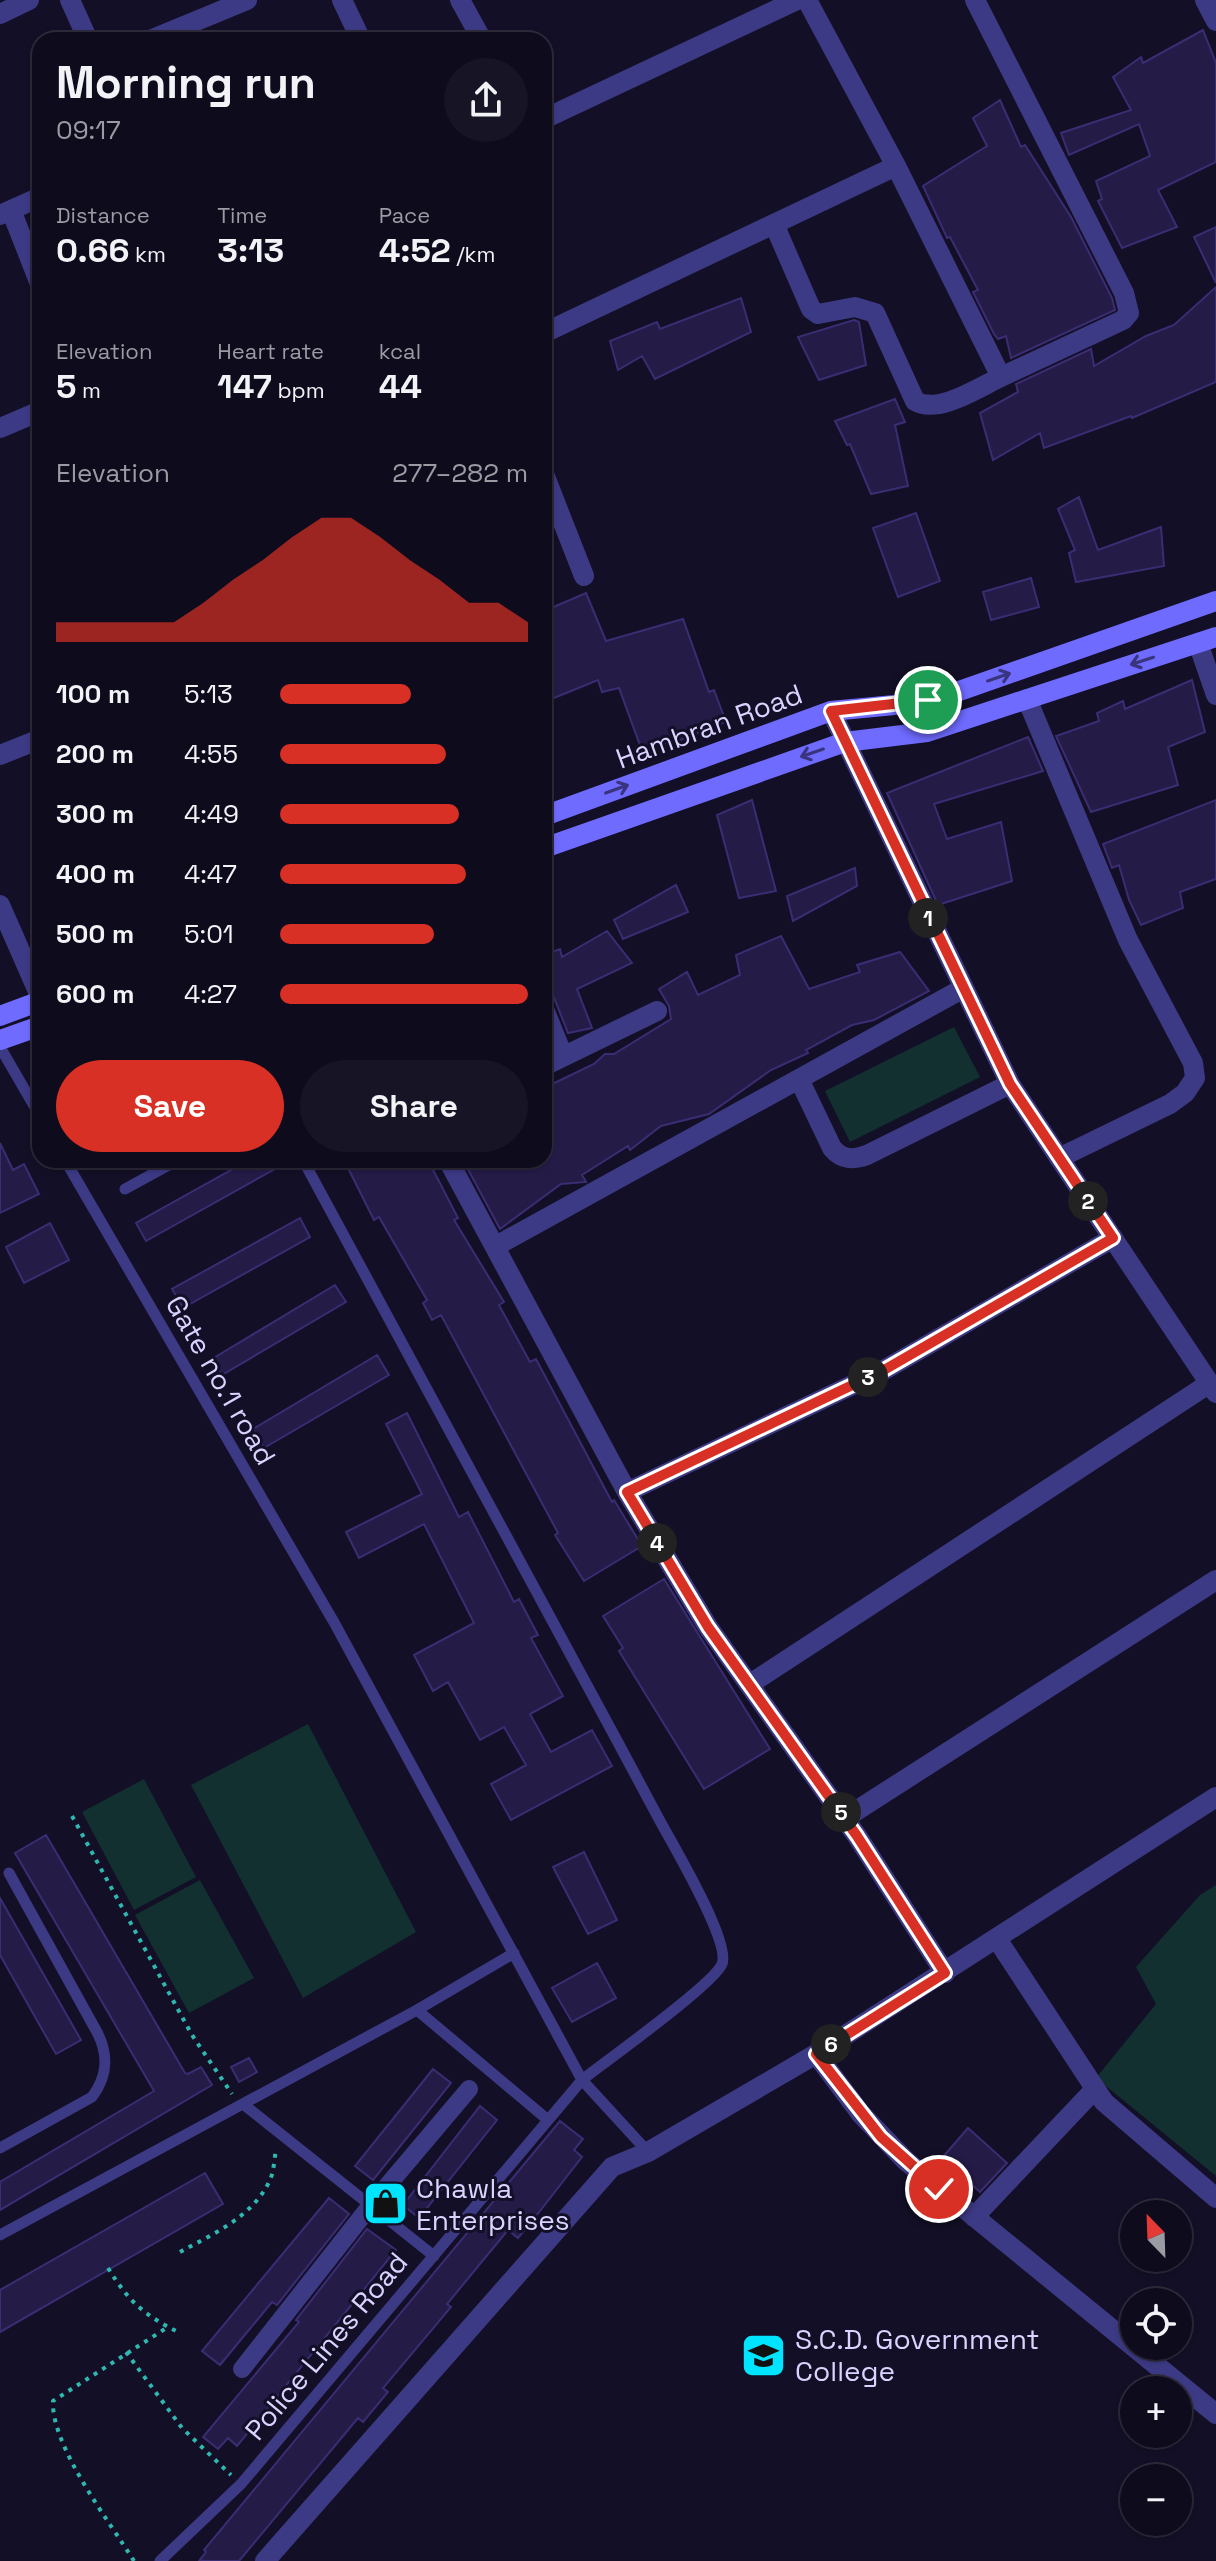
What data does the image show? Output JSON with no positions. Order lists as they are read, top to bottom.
{
  "streets": {
    "main road": ["Hambran Road"],
    "lane": ["Gate no.1 road", "Police Lines Road"]
  },
  "crossings": [
    ["Gate no.1 road", "Police Lines Road"]
  ],
  "places": {
    "shop": ["Chawla Enterprises"],
    "school or university": ["S.C.D. Government College"]
  },
  "north": "top left",
  "page": {
    "heading": ["Morning run", "09:17"],
    "stats": [
      ["Distance", "0.66 km"],
      ["Time", "3:13"],
      ["Pace", "4:52 /km"],
      ["Elevation", "5 m"],
      ["Heart rate", "147 bpm"],
      ["kcal", "44"]
    ],
    "chart": ["Elevation", "277–282 m"],
    "list": [
      {
        "name": "100 m",
        "note": "5:13"
      },
      {
        "name": "200 m",
        "note": "4:55"
      },
      {
        "name": "300 m",
        "note": "4:49"
      },
      {
        "name": "400 m",
        "note": "4:47"
      },
      {
        "name": "500 m",
        "note": "5:01"
      },
      {
        "name": "600 m",
        "note": "4:27"
      }
    ],
    "pins": [
      "1",
      "2",
      "3",
      "4",
      "5",
      "6"
    ],
    "buttons": ["Save", "Share"],
    "map_buttons": ["+", "−"]
  }
}
